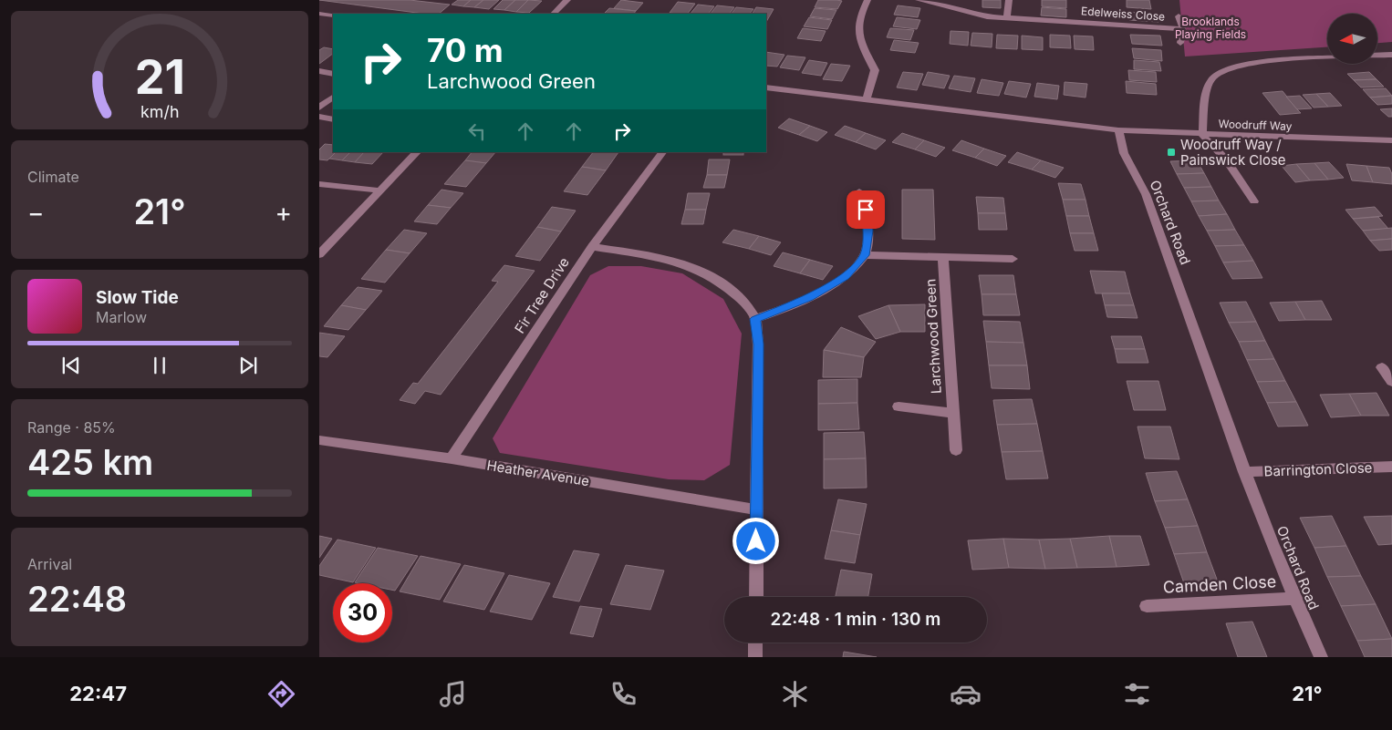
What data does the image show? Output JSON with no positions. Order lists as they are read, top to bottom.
{
  "streets": {
    "street": [
      "Edelweiss Close",
      "Woodruff Way",
      "Orchard Road",
      "Fir Tree Drive",
      "Larchwood Green",
      "Barrington Close",
      "Heather Avenue",
      "Camden Close"
    ]
  },
  "crossings": [
    ["Woodruff Way", "Orchard Road"],
    ["Orchard Road", "Barrington Close"],
    ["Orchard Road", "Camden Close"],
    ["Fir Tree Drive", "Heather Avenue"]
  ],
  "parks": ["Brooklands Playing Fields"],
  "places": {
    "transit": ["Woodruff Way / Painswick Close"]
  },
  "north": "left",
  "page": {
    "turn": ["70 m", "Larchwood Green"],
    "tile": [
      "Climate",
      ["Range · 85%", "425 km"],
      ["Arrival", "22:48"]
    ],
    "heat": ["−", "21°", "+"],
    "song": ["Slow Tide", "Marlow"],
    "limit": "30",
    "trip": "22:48 · 1 min · 130 m",
    "tabs": ["22:47", "21°"],
    "gauge": ["21", "km/h"]
  }
}
